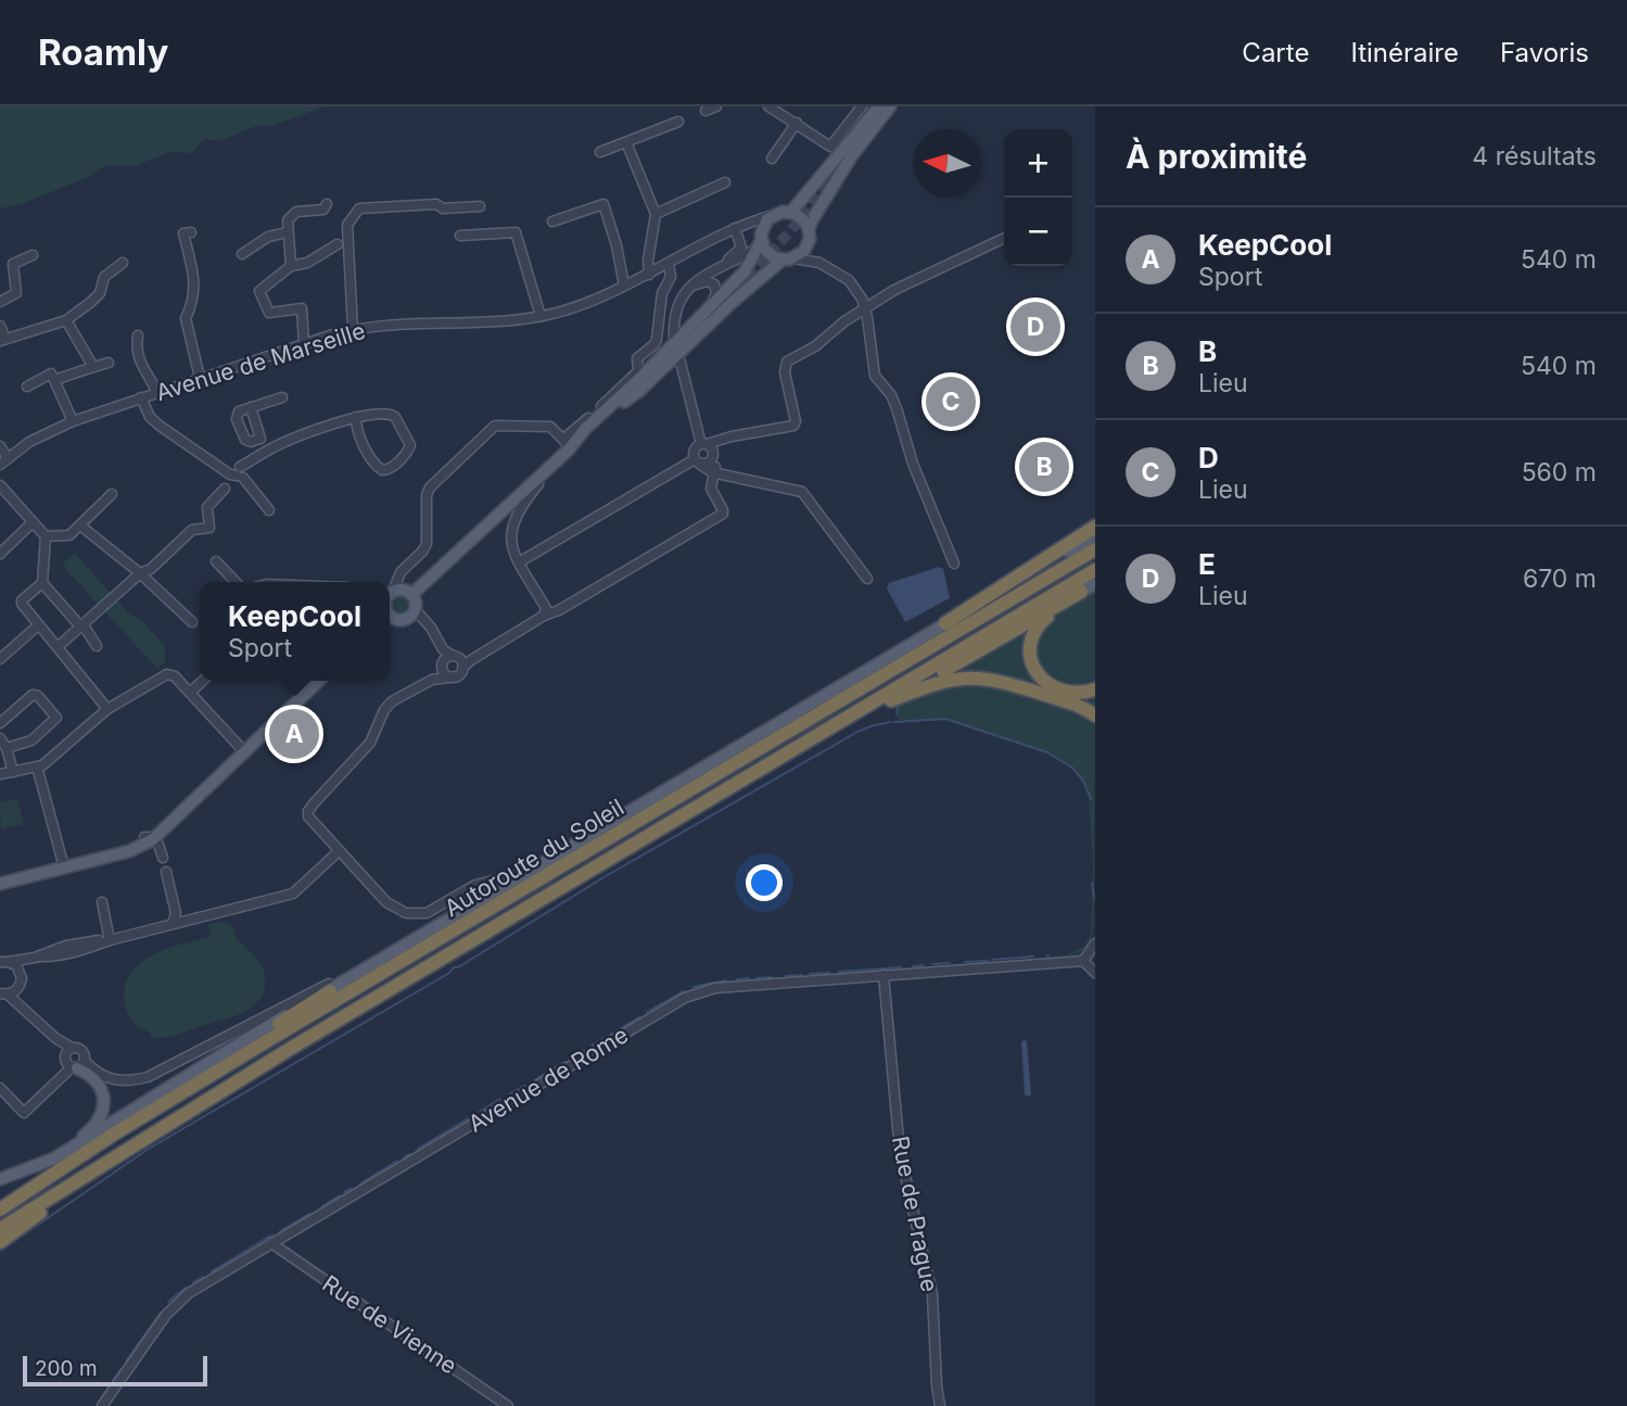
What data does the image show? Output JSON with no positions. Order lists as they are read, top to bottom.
{
  "streets": {
    "highway": ["Autoroute du Soleil"],
    "street": [
      "Avenue de Marseille",
      "Avenue de Rome",
      "Rue de Prague",
      "Rue de Vienne"
    ]
  },
  "crossings": [
    ["Avenue de Rome", "Rue de Prague"],
    ["Avenue de Rome", "Rue de Vienne"]
  ],
  "scale_bar": "200 m",
  "north": "left",
  "page": {
    "header": "Roamly",
    "nav": ["Carte", "Itinéraire", "Favoris"],
    "heading": ["À proximité", "4 résultats"],
    "map_buttons": ["+", "−"],
    "list": [
      {
        "mark": "A",
        "name": "KeepCool",
        "note": "Sport",
        "value": "540 m"
      },
      {
        "mark": "B",
        "name": "B",
        "note": "Lieu",
        "value": "540 m"
      },
      {
        "mark": "C",
        "name": "D",
        "note": "Lieu",
        "value": "560 m"
      },
      {
        "mark": "D",
        "name": "E",
        "note": "Lieu",
        "value": "670 m"
      }
    ],
    "pins": [
      "D",
      "C",
      "B",
      "A"
    ],
    "popup": ["KeepCool", "Sport"],
    "scale": "200 m"
  }
}
